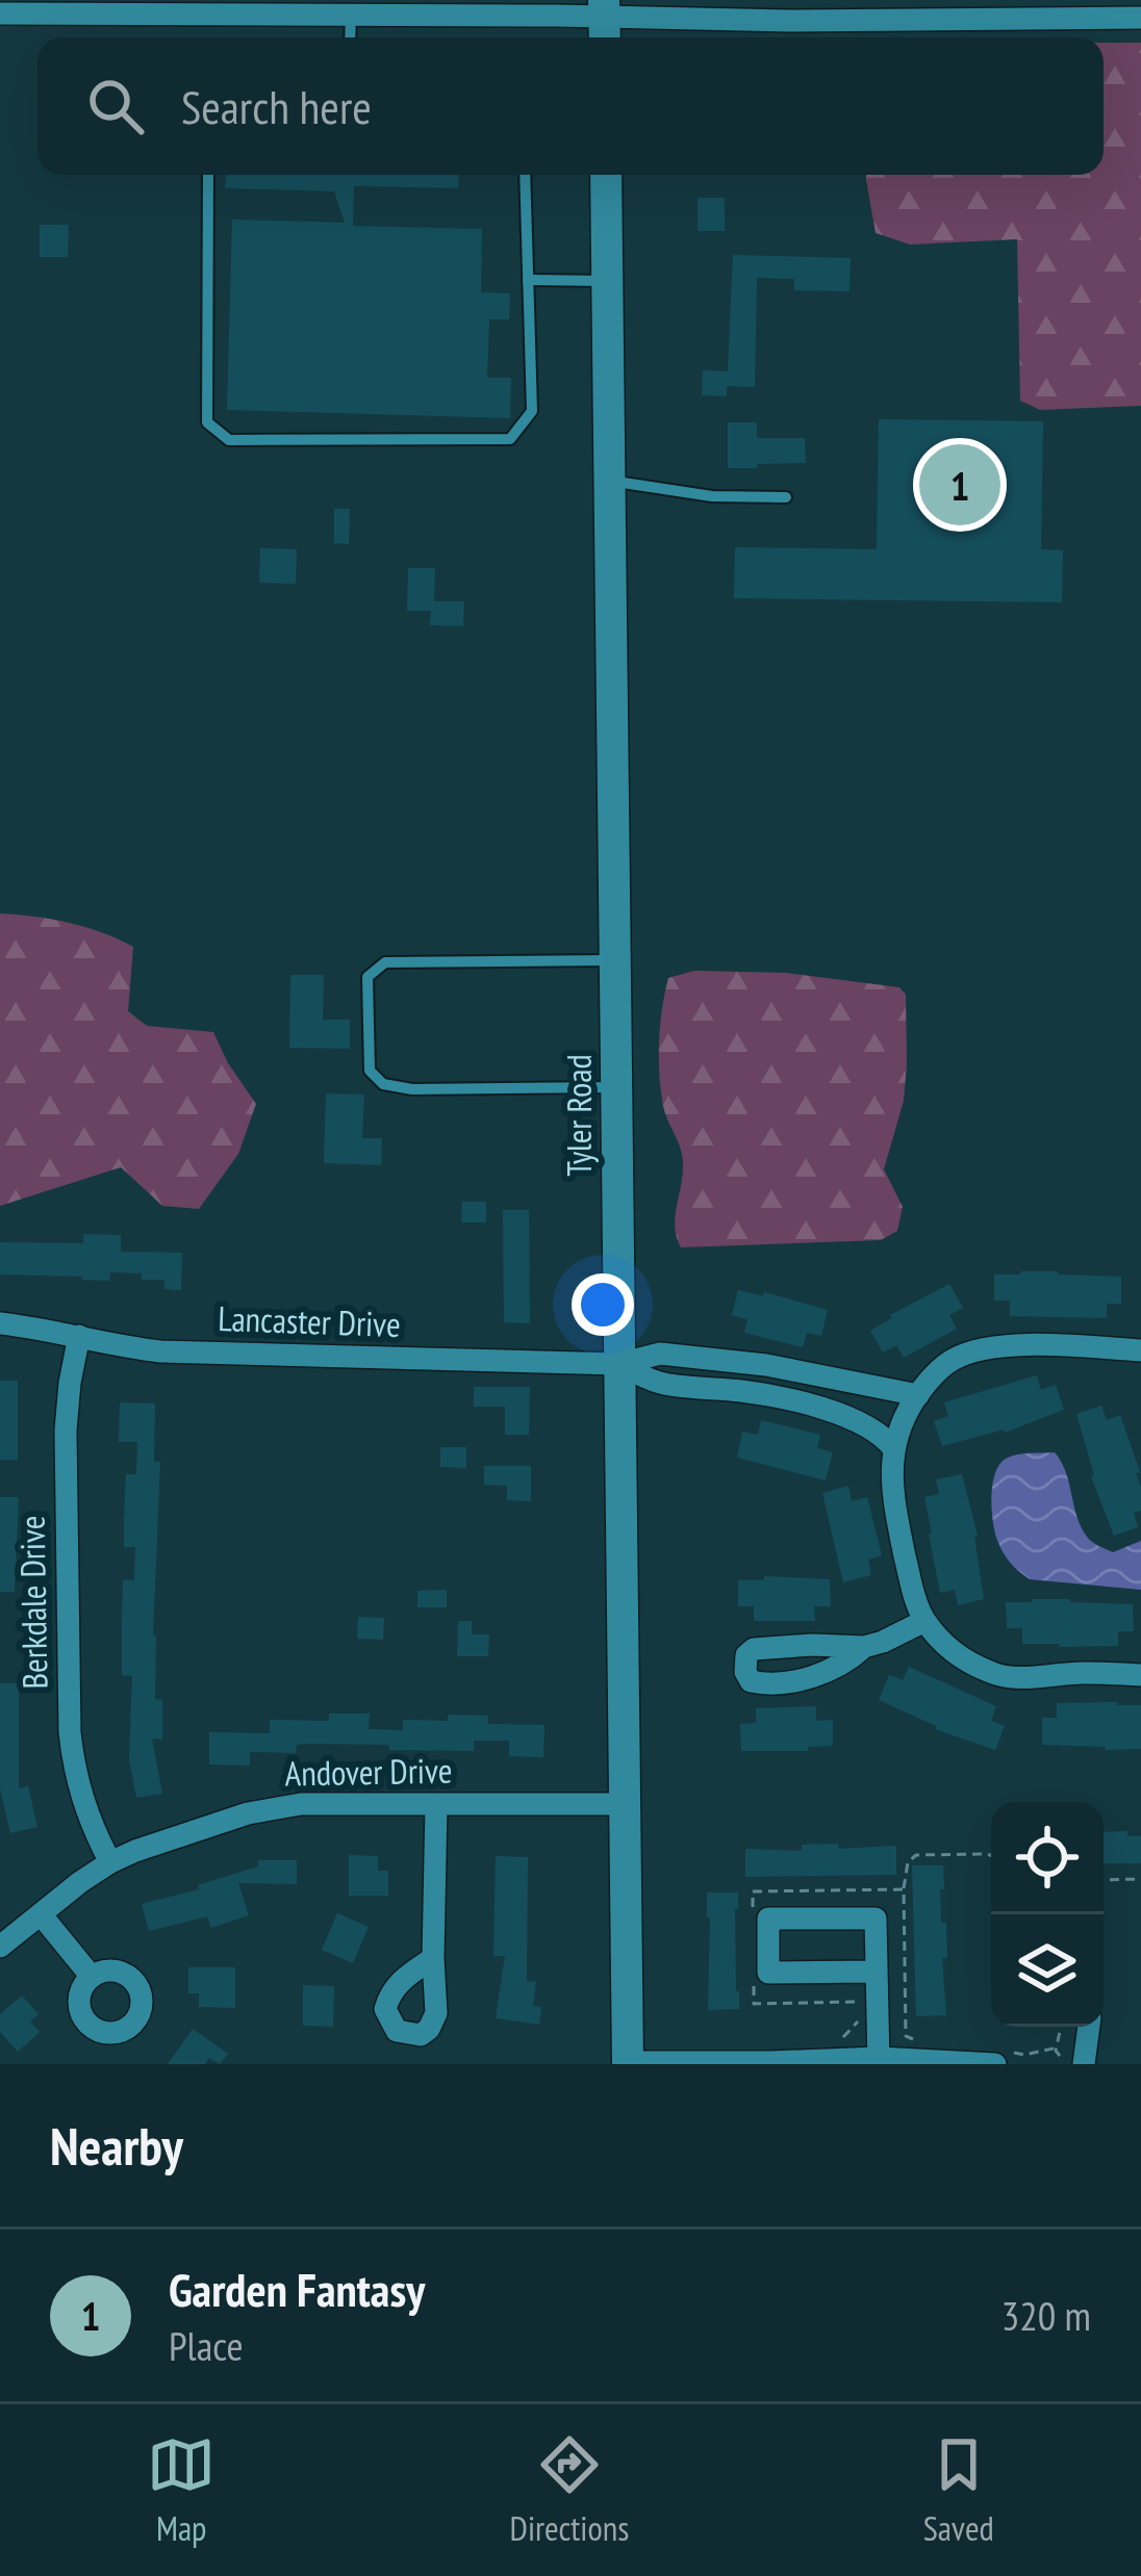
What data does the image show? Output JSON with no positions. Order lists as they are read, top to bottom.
{
  "streets": {
    "street": [
      "Tyler Road",
      "Lancaster Drive",
      "Berkdale Drive",
      "Andover Drive"
    ]
  },
  "crossings": [
    ["Tyler Road", "Lancaster Drive"],
    ["Tyler Road", "Andover Drive"],
    ["Lancaster Drive", "Berkdale Drive"],
    ["Berkdale Drive", "Andover Drive"]
  ],
  "page": {
    "search": "Search here",
    "pins": "1",
    "heading": "Nearby",
    "list": [
      {
        "mark": "1",
        "name": "Garden Fantasy",
        "note": "Place",
        "value": "320 m"
      }
    ],
    "nav": ["Map", "Directions", "Saved"]
  }
}
